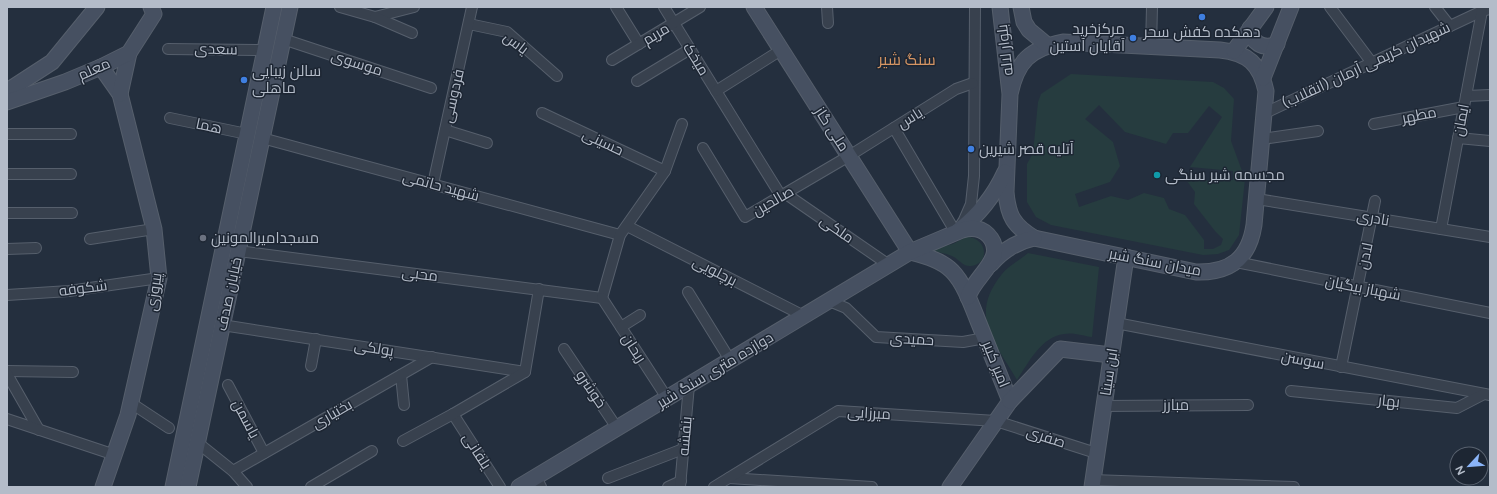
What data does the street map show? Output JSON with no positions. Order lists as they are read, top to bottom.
{
  "streets": {
    "main road": [
      "بلوار لاله",
      "معلم",
      "ملی گاز",
      "میدان سنگ شیر",
      "پیروزی",
      "خیابان صدف",
      "امیر کبیر",
      "دوازده متری سنگ شیر",
      "ابن سینا"
    ],
    "street": [
      "مریم",
      "یاس",
      "سعدی",
      "میخک",
      "موسوی",
      "شهیدان کریمی آرمان (انقلاب)",
      "فردوسی",
      "مطهر",
      "ایمان",
      "هما",
      "حسینی",
      "شهید حاتمی",
      "صالحین",
      "نادری",
      "ملکی",
      "لادن",
      "برچلویی",
      "محبی",
      "شکوفه",
      "شهباز بیگیان",
      "حمیدی",
      "پولکی",
      "ریحان",
      "سوسن",
      "خوشرو",
      "بهار",
      "مبارز",
      "میرزایی",
      "بختیاری",
      "یاسمن",
      "بنفشه",
      "صفری",
      "یلفانی"
    ]
  },
  "crossings": [
    ["مریم", "میخک"],
    ["یاس", "فردوسی"],
    ["یاس", "ملی گاز"],
    ["یاس", "صالحین"],
    ["سعدی", "خیابان صدف"],
    ["بلوار لاله", "میدان سنگ شیر"],
    ["میخک", "ملکی"],
    ["موسوی", "خیابان صدف"],
    ["شهیدان کریمی آرمان (انقلاب)", "ایمان"],
    ["شهیدان کریمی آرمان (انقلاب)", "میدان سنگ شیر"],
    ["فردوسی", "شهید حاتمی"],
    ["مطهر", "ایمان"],
    ["ایمان", "نادری"],
    ["هما", "شهید حاتمی"],
    ["هما", "خیابان صدف"],
    ["ملی گاز", "صالحین"],
    ["ملی گاز", "امیر کبیر"],
    ["ملی گاز", "دوازده متری سنگ شیر"],
    ["شهید حاتمی", "خیابان صدف"],
    ["صالحین", "ملکی"],
    ["نادری", "لادن"],
    ["نادری", "میدان سنگ شیر"],
    ["ملکی", "دوازده متری سنگ شیر"],
    ["لادن", "شهباز بیگیان"],
    ["لادن", "سوسن"],
    ["میدان سنگ شیر", "شهباز بیگیان"],
    ["میدان سنگ شیر", "ابن سینا"],
    ["برچلویی", "دوازده متری سنگ شیر"],
    ["محبی", "خیابان صدف"],
    ["محبی", "ریحان"],
    ["شکوفه", "پیروزی"],
    ["خیابان صدف", "پولکی"],
    ["حمیدی", "امیر کبیر"],
    ["حمیدی", "دوازده متری سنگ شیر"],
    ["پولکی", "بختیاری"],
    ["ریحان", "دوازده متری سنگ شیر"],
    ["سوسن", "ابن سینا"],
    ["سوسن", "بهار"],
    ["امیر کبیر", "دوازده متری سنگ شیر"],
    ["امیر کبیر", "میرزایی"],
    ["امیر کبیر", "صفری"],
    ["دوازده متری سنگ شیر", "خوشرو"],
    ["دوازده متری سنگ شیر", "بنفشه"],
    ["ابن سینا", "مبارز"],
    ["ابن سینا", "صفری"],
    ["میرزایی", "صفری"],
    ["بختیاری", "یاسمن"]
  ],
  "districts": ["سنگ شیر"],
  "places": [
    "دهکده کفش سحر",
    "مرکزخرید آقایان آستین",
    "سالن زیبایی ماهلی",
    "آتلیه قصر شیرین",
    "مجسمه شیر سنگی",
    "مسجدامیرالمونین"
  ],
  "north": "bottom left"
}
